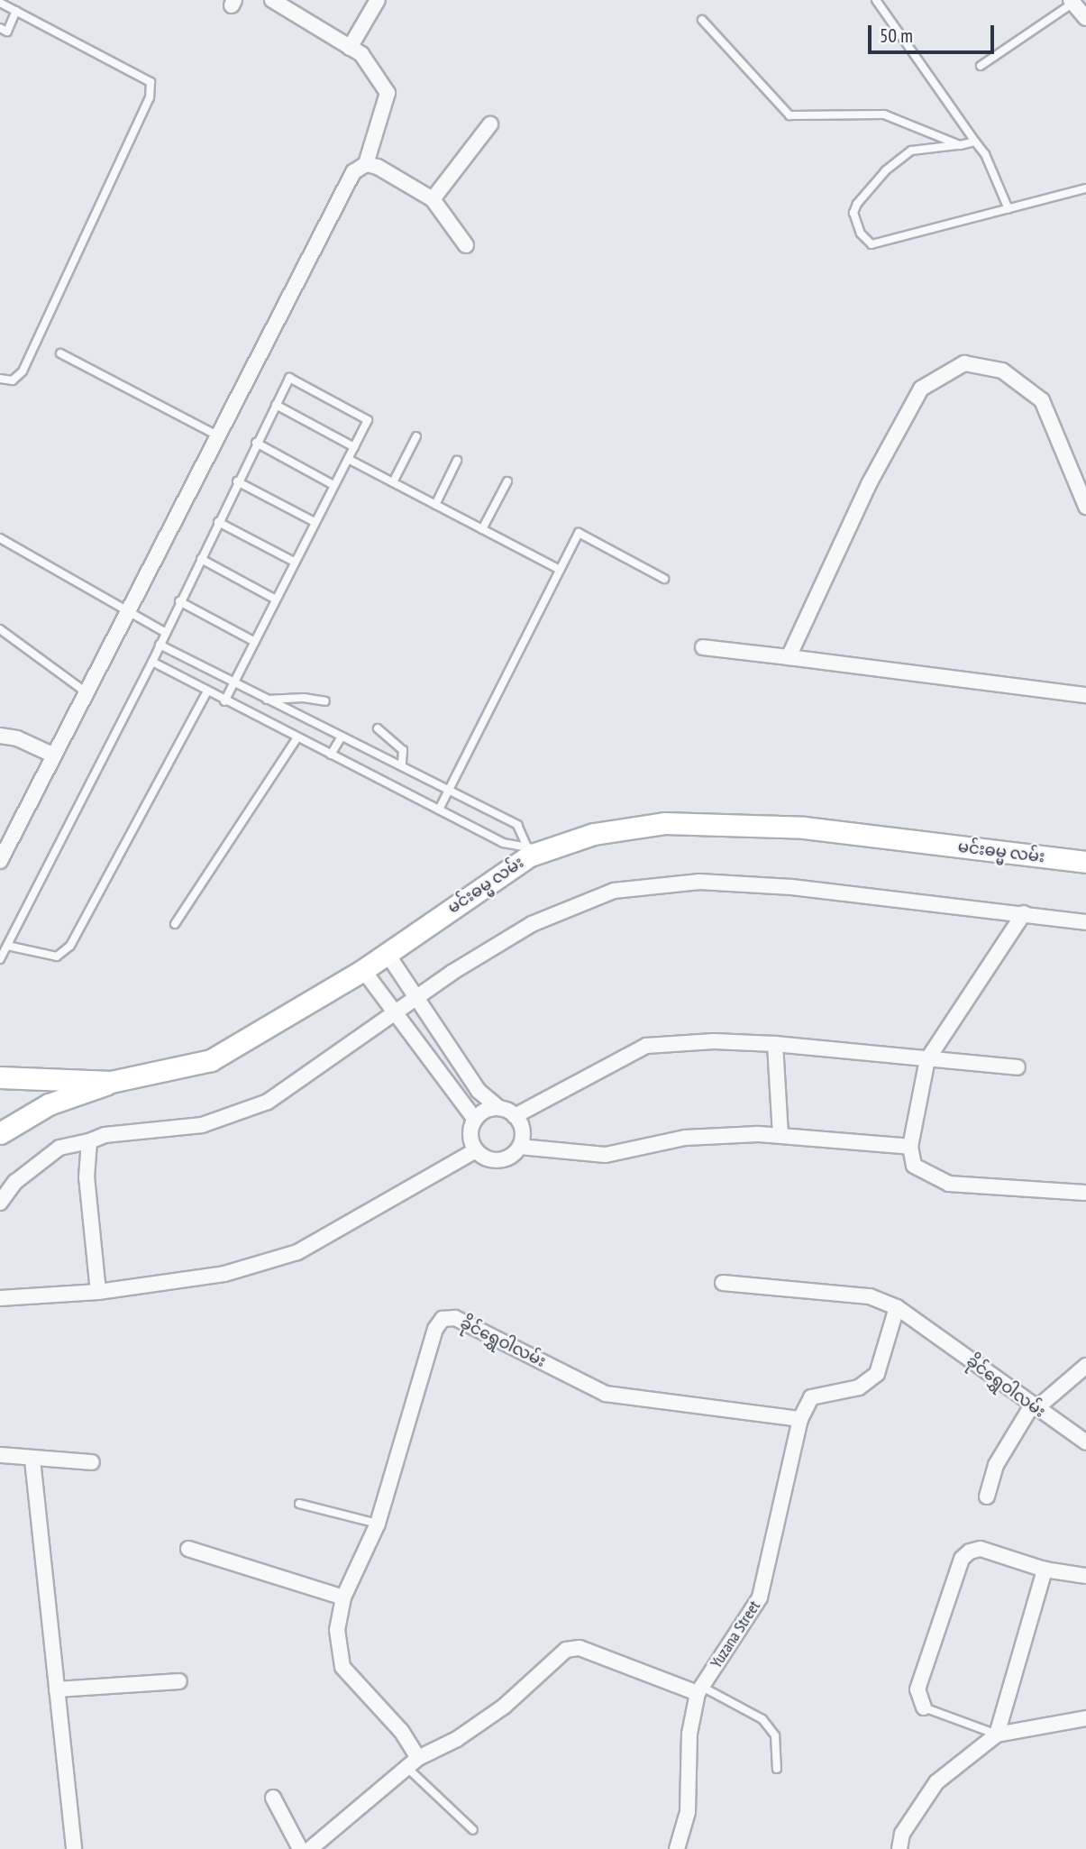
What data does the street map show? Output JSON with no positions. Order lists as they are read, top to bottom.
{
  "streets": {
    "main road": ["မင်းဓမ္မ လမ်း"],
    "street": ["ခိုင်ရွှေဝါလမ်း", "Yuzana Street"]
  },
  "crossings": [
    ["ခိုင်ရွှေဝါလမ်း", "Yuzana Street"]
  ],
  "scale_bar": "50 m"
}
